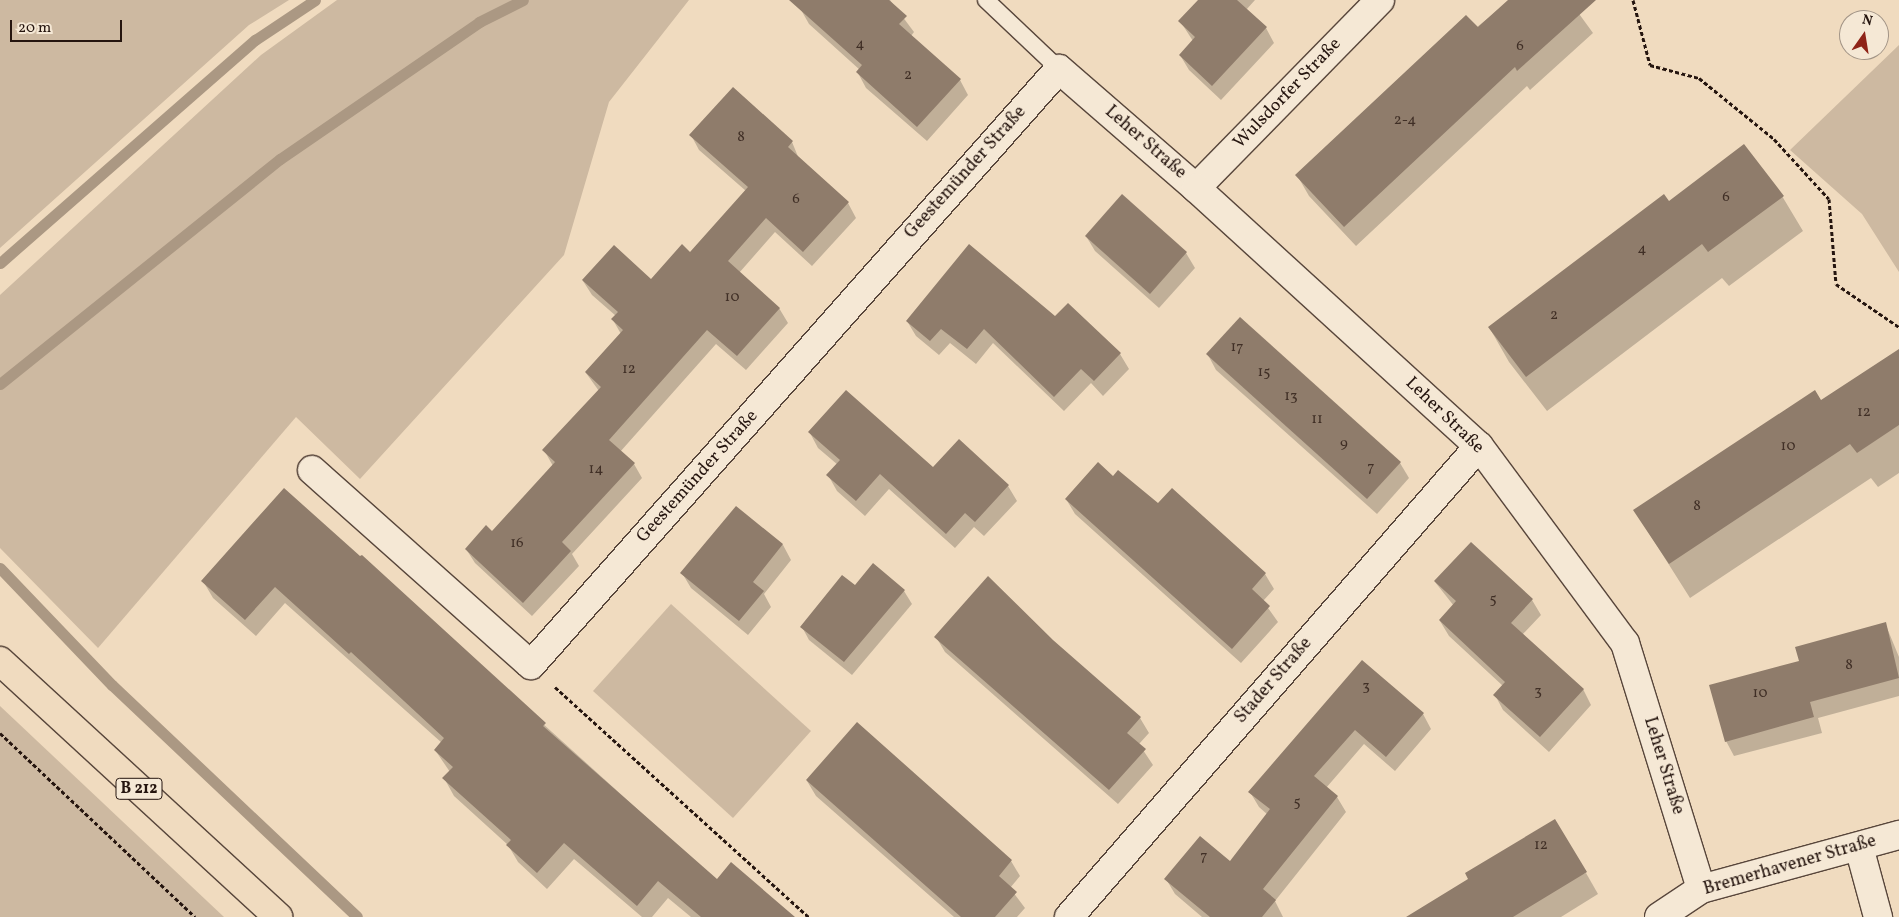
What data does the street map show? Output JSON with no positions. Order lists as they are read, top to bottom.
{
  "streets": {
    "main road": ["B 212"],
    "street": [
      "Wulsdorfer Straße",
      "Leher Straße",
      "Geestemünder Straße",
      "Stader Straße",
      "Bremerhavener Straße"
    ]
  },
  "crossings": [
    ["Wulsdorfer Straße", "Leher Straße"],
    ["Leher Straße", "Geestemünder Straße"],
    ["Leher Straße", "Stader Straße"],
    ["Leher Straße", "Bremerhavener Straße"]
  ],
  "house_numbers": [
    "4",
    "6",
    "2",
    "2-4",
    "8",
    "6",
    "6",
    "4",
    "10",
    "2",
    "17",
    "12",
    "15",
    "13",
    "12",
    "11",
    "9",
    "10",
    "7",
    "14",
    "8",
    "16",
    "5",
    "8",
    "3",
    "3",
    "10",
    "5",
    "12",
    "7"
  ],
  "scale_bar": "20 m",
  "north": "top"
}
